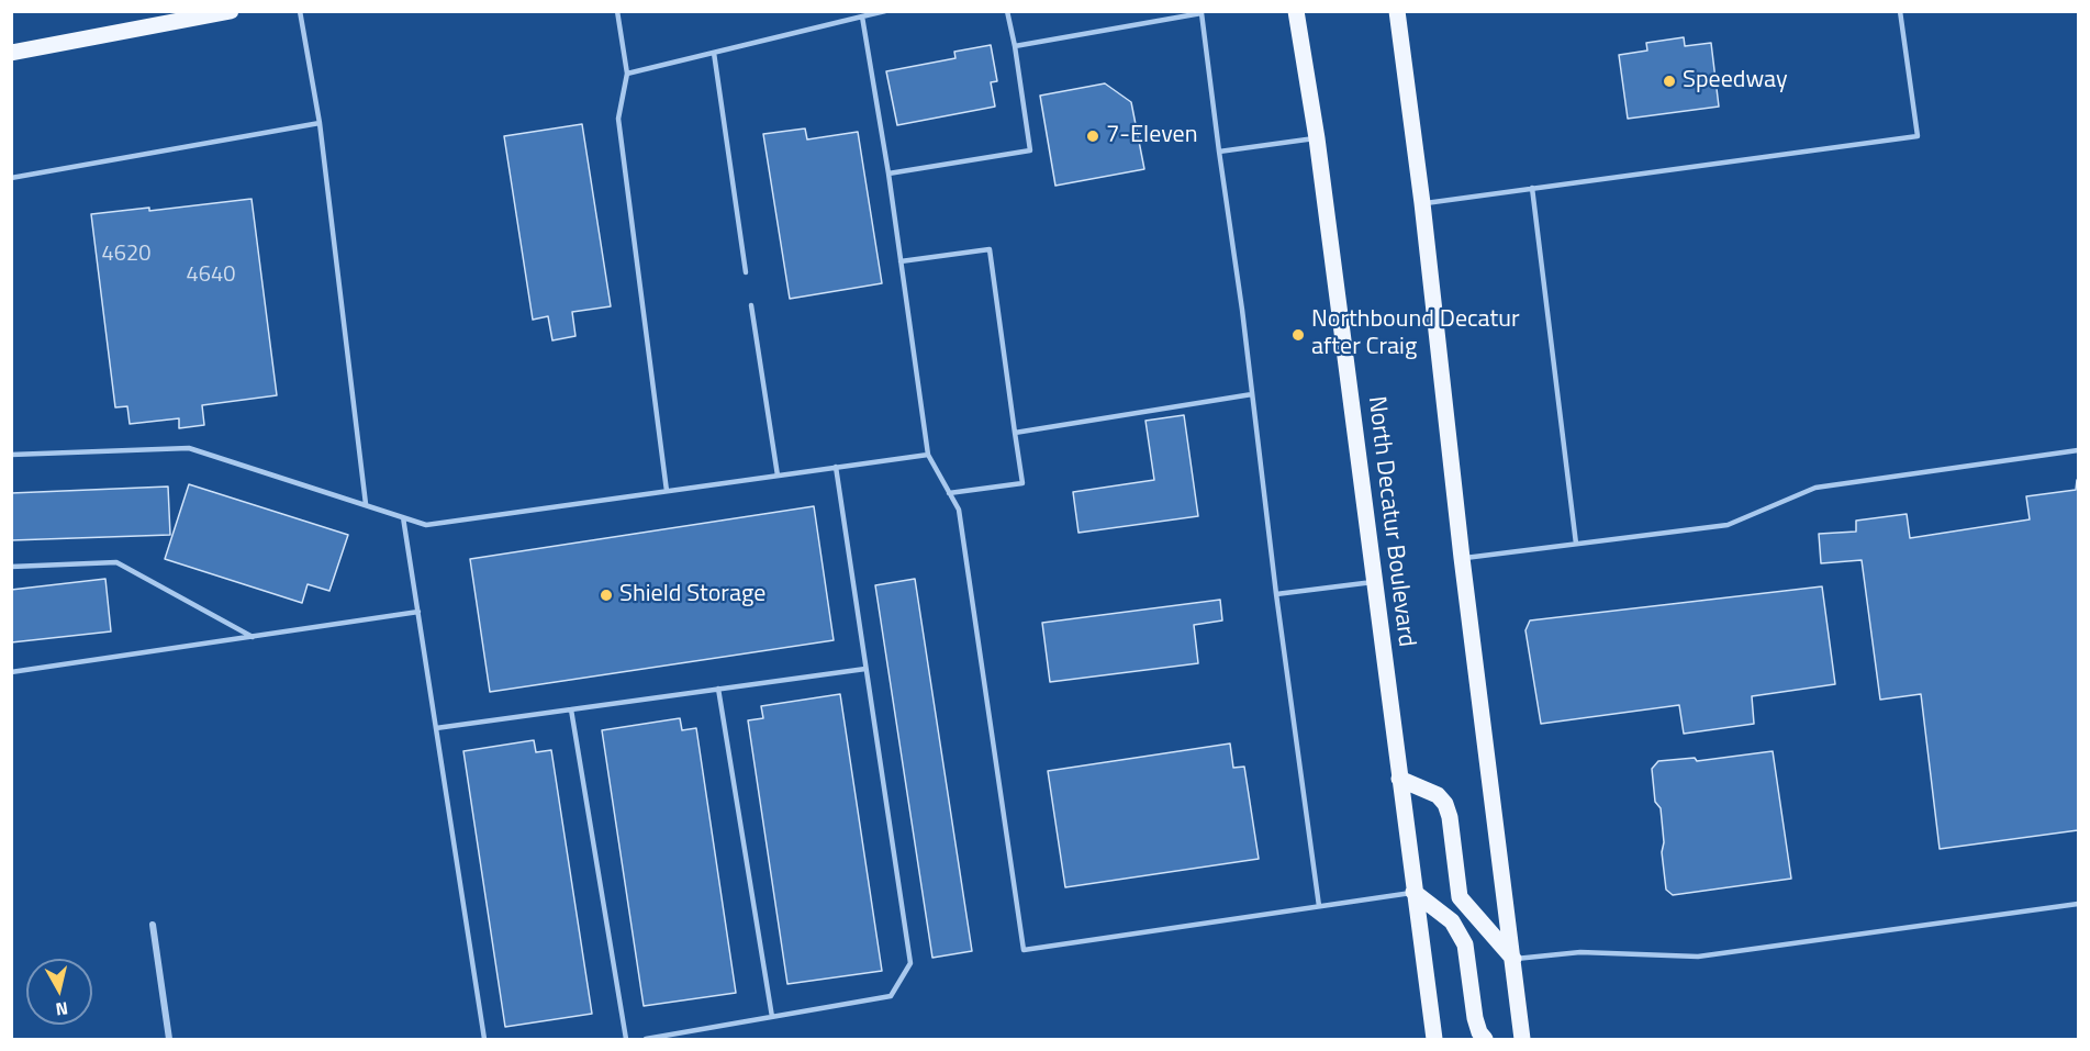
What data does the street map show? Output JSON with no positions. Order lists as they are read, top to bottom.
{
  "streets": {
    "main road": ["North Decatur Boulevard"]
  },
  "places": [
    "Speedway",
    "7-Eleven",
    "Northbound Decatur after Craig",
    "Shield Storage"
  ],
  "house_numbers": ["4620", "4640"],
  "north": "bottom"
}
